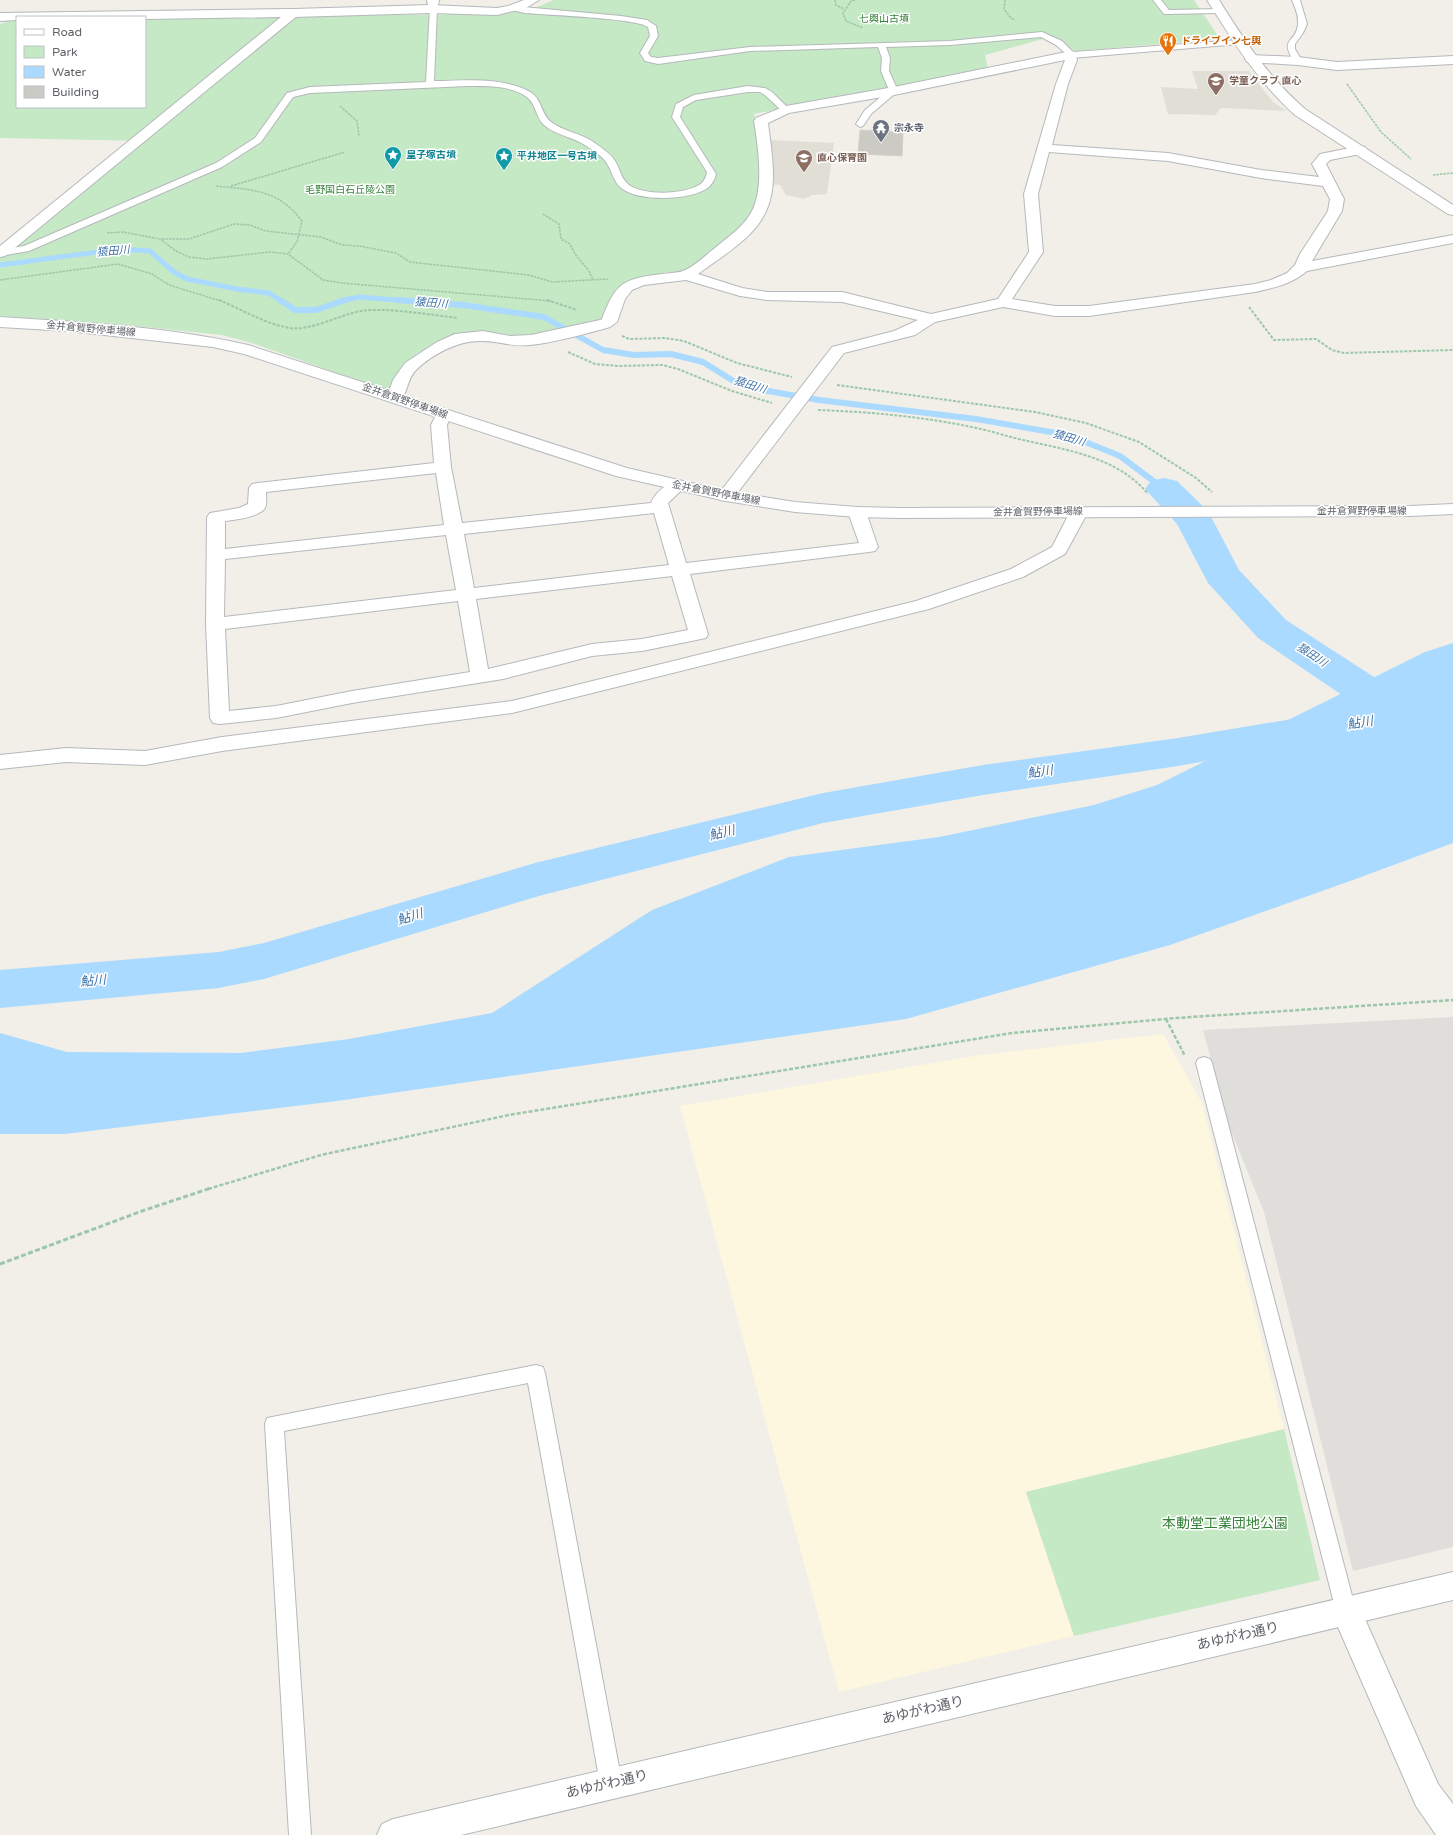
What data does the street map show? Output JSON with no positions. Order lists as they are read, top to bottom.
{
  "streets": {
    "street": ["金井倉賀野停車場線", "あゆがわ通り"]
  },
  "water": ["猿田川", "鮎川"],
  "parks": ["七輿山古墳", "毛野国白石丘陵公園", "本動堂工業団地公園"],
  "places": {
    "restaurant": ["ドライブイン七輿"],
    "school or university": ["学童クラブ 直心", "直心保育園"],
    "temple": ["宗永寺"],
    "place": ["皇子塚古墳", "平井地区一号古墳"]
  },
  "legend": [
    "Road",
    "Park",
    "Water",
    "Building"
  ]
}
